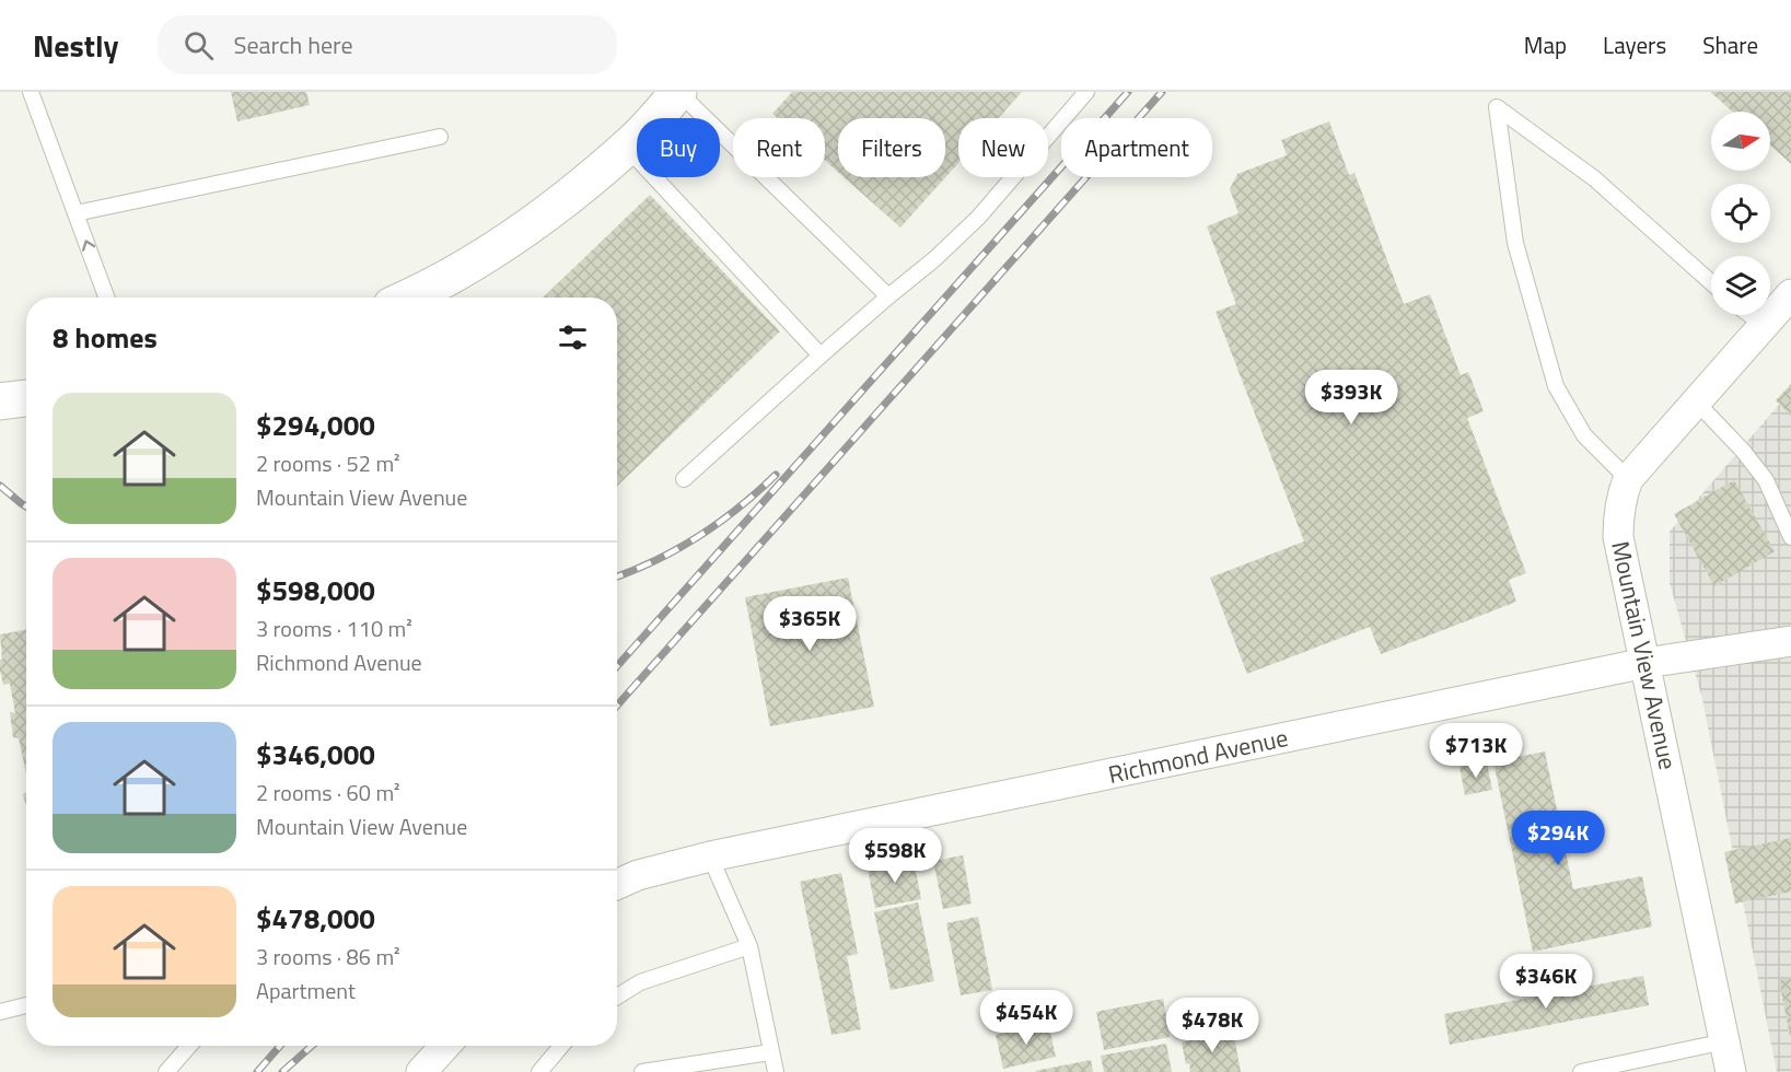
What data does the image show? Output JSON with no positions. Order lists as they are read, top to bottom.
{
  "streets": {
    "street": ["Mountain View Avenue", "Richmond Avenue"]
  },
  "crossings": [
    ["Mountain View Avenue", "Richmond Avenue"]
  ],
  "north": "right",
  "page": {
    "header": "Nestly",
    "search": "Search here",
    "nav": ["Map", "Layers", "Share"],
    "chip": [
      "Buy",
      "Rent",
      "Filters",
      "New",
      "Apartment"
    ],
    "heading": "8 homes",
    "price": [
      "$393K",
      "$365K",
      "$713K",
      "$294K",
      "$598K",
      "$346K",
      "$454K",
      "$478K"
    ],
    "list": [
      {
        "name": "$294,000",
        "note": "2 rooms · 52 m² · Mountain View Avenue"
      },
      {
        "name": "$598,000",
        "note": "3 rooms · 110 m² · Richmond Avenue"
      },
      {
        "name": "$346,000",
        "note": "2 rooms · 60 m² · Mountain View Avenue"
      },
      {
        "name": "$478,000",
        "note": "3 rooms · 86 m² · Apartment"
      }
    ]
  }
}
